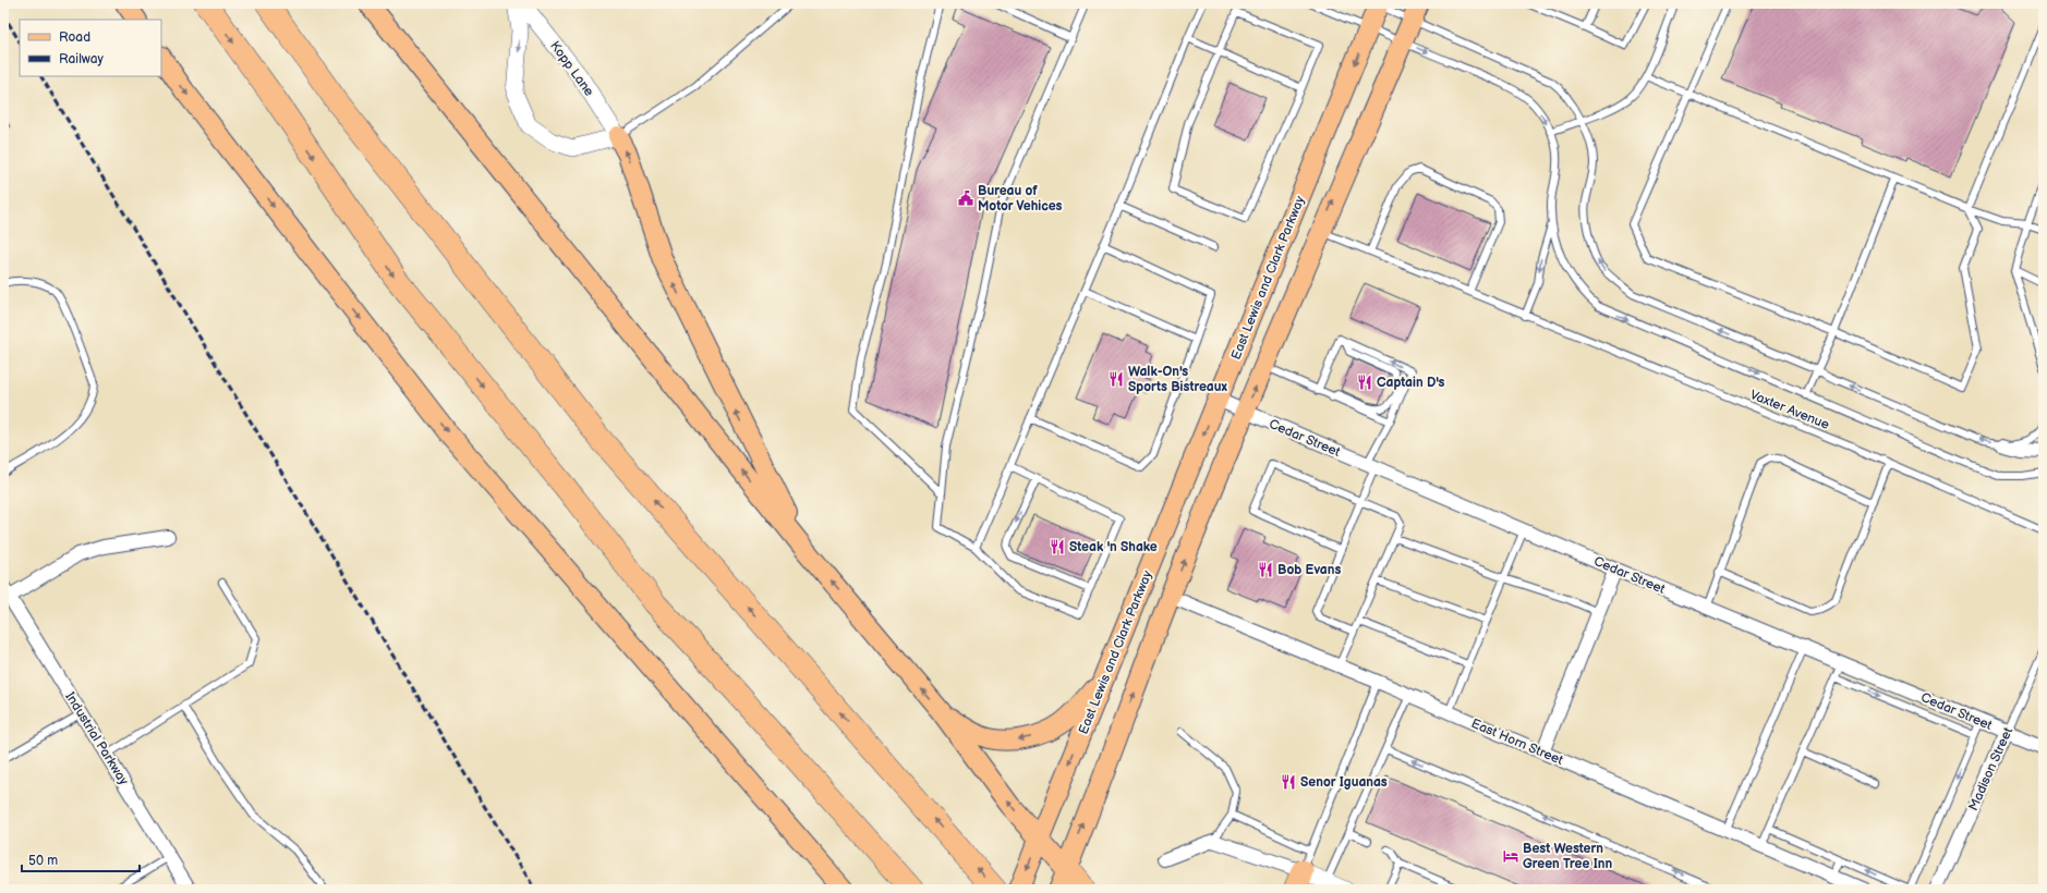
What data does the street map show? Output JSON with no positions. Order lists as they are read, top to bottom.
{
  "streets": {
    "main road": ["East Lewis and Clark Parkway"],
    "street": [
      "Kopp Lane",
      "Cedar Street",
      "Industrial Parkway",
      "East Horn Street",
      "Madison Street"
    ],
    "lane": ["Vaxter Avenue"]
  },
  "crossings": [
    ["East Lewis and Clark Parkway", "Cedar Street"],
    ["Cedar Street", "Madison Street"]
  ],
  "places": {
    "public building": ["Bureau of Motor Vehices"],
    "restaurant": [
      "Walk-On's Sports Bistreaux",
      "Captain D's",
      "Steak 'n Shake",
      "Bob Evans",
      "Senor Iguanas"
    ],
    "hotel": ["Best Western Green Tree Inn"]
  },
  "legend": ["Road", "Railway"],
  "scale_bar": "50 m"
}
